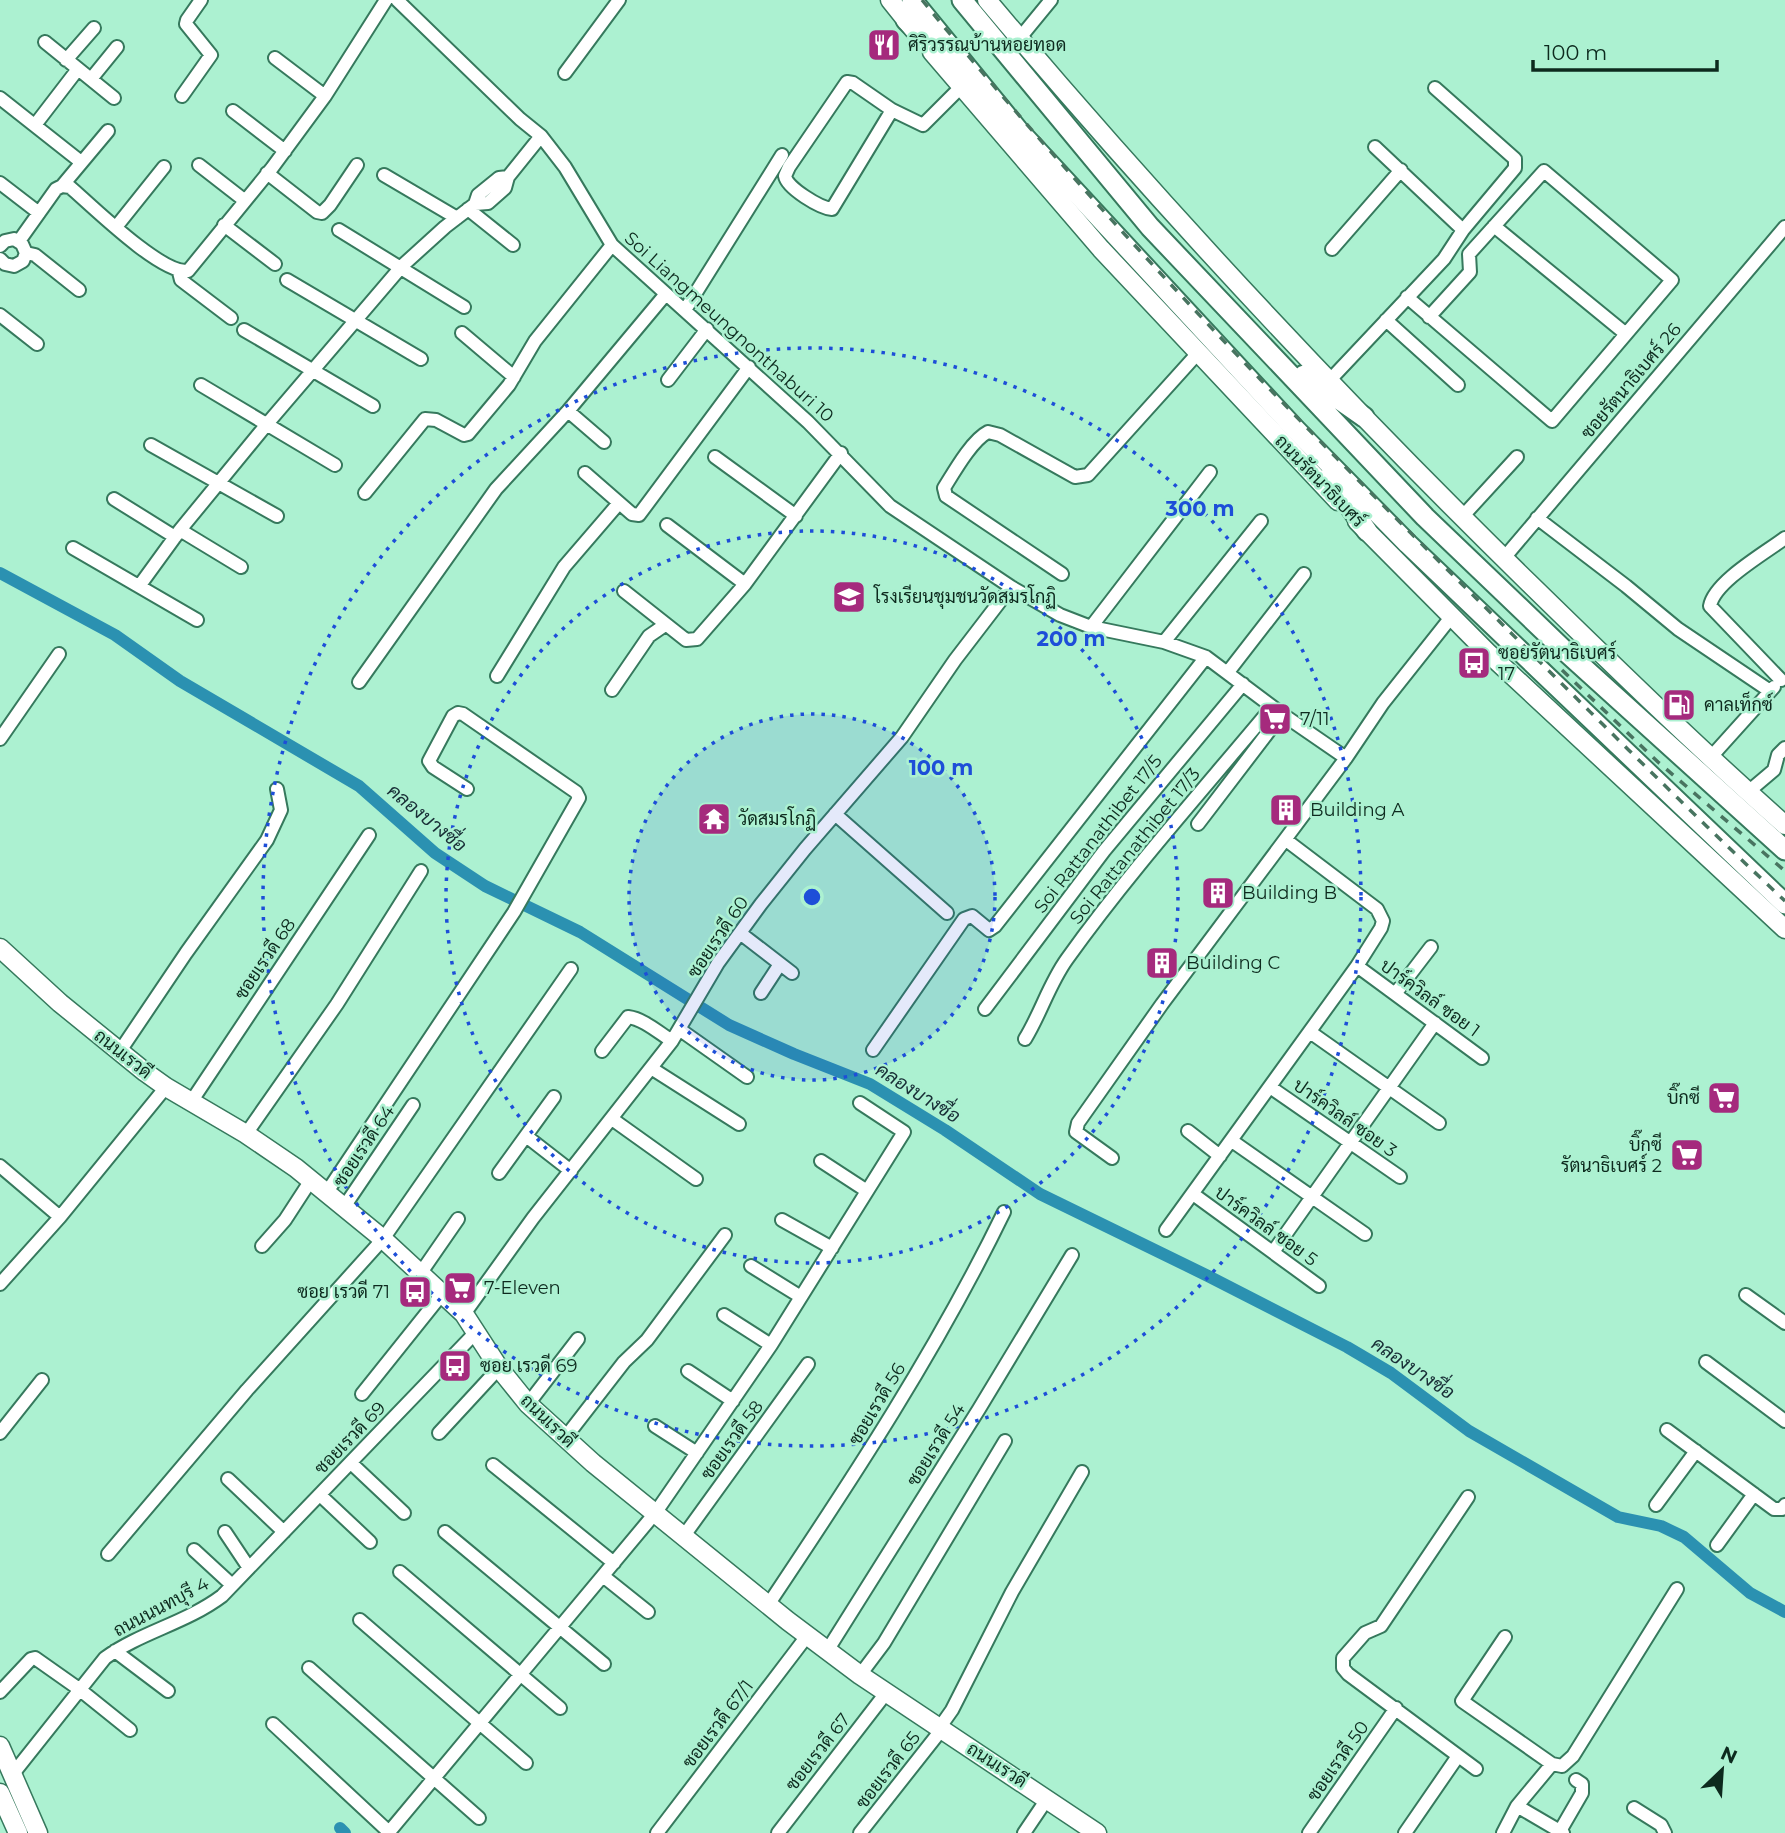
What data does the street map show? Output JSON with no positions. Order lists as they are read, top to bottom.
{
  "streets": {
    "main road": ["ถนนรัตนาธิเบศร์", "ถนนเรวดี"],
    "street": [
      "Soi Liangmeungnonthaburi 10",
      "ซอยรัตนาธิเบศร์ 26",
      "Soi Rattanathibet 17/5",
      "Soi Rattanathibet 17/3",
      "ซอยเรวดี 60",
      "ซอยเรวดี 68",
      "ปาร์ควิลล์ ซอย 1",
      "ปาร์ควิลล์ ซอย 3",
      "ซอยเรวดี 64",
      "ปาร์ควิลล์ ซอย 5",
      "ซอยเรวดี 56",
      "ซอยเรวดี 69",
      "ซอยเรวดี 58",
      "ซอยเรวดี 54",
      "ถนนนนทบุรี 4",
      "ซอยเรวดี 67/1",
      "ซอยเรวดี 67",
      "ซอยเรวดี 50",
      "ซอยเรวดี 65"
    ]
  },
  "crossings": [
    ["Soi Liangmeungnonthaburi 10", "Soi Rattanathibet 17/5"],
    ["Soi Liangmeungnonthaburi 10", "Soi Rattanathibet 17/3"],
    ["Soi Liangmeungnonthaburi 10", "ซอยเรวดี 60"],
    ["ซอยเรวดี 60", "ถนนเรวดี"],
    ["ซอยเรวดี 68", "ถนนเรวดี"],
    ["ถนนเรวดี", "ซอยเรวดี 64"],
    ["ถนนเรวดี", "ซอยเรวดี 56"],
    ["ถนนเรวดี", "ซอยเรวดี 69"],
    ["ถนนเรวดี", "ซอยเรวดี 58"],
    ["ถนนเรวดี", "ซอยเรวดี 54"],
    ["ถนนเรวดี", "ซอยเรวดี 67/1"],
    ["ถนนเรวดี", "ซอยเรวดี 67"],
    ["ถนนเรวดี", "ซอยเรวดี 65"],
    ["ซอยเรวดี 69", "ถนนนนทบุรี 4"]
  ],
  "water": ["คลองบางซื่อ"],
  "places": {
    "restaurant": ["ศิริวรรณบ้านหอยทอด"],
    "school or university": ["โรงเรียนชุมชนวัดสมรโกฏิ"],
    "bus stop": ["ซอยรัตนาธิเบศร์ 17", "ซอย เรวดี 71", "ซอย เรวดี 69"],
    "fuel station": ["คาลเท็กซ์"],
    "supermarket": [
      "7/11",
      "บิ๊กซี",
      "บิ๊กซี รัตนาธิเบศร์ 2",
      "7-Eleven"
    ],
    "building": ["Building A", "Building B", "Building C"],
    "temple": ["วัดสมรโกฏิ"]
  },
  "scale_bar": "100 m",
  "north": "top right",
  "rings": ["300 m", "200 m", "100 m"]
}
